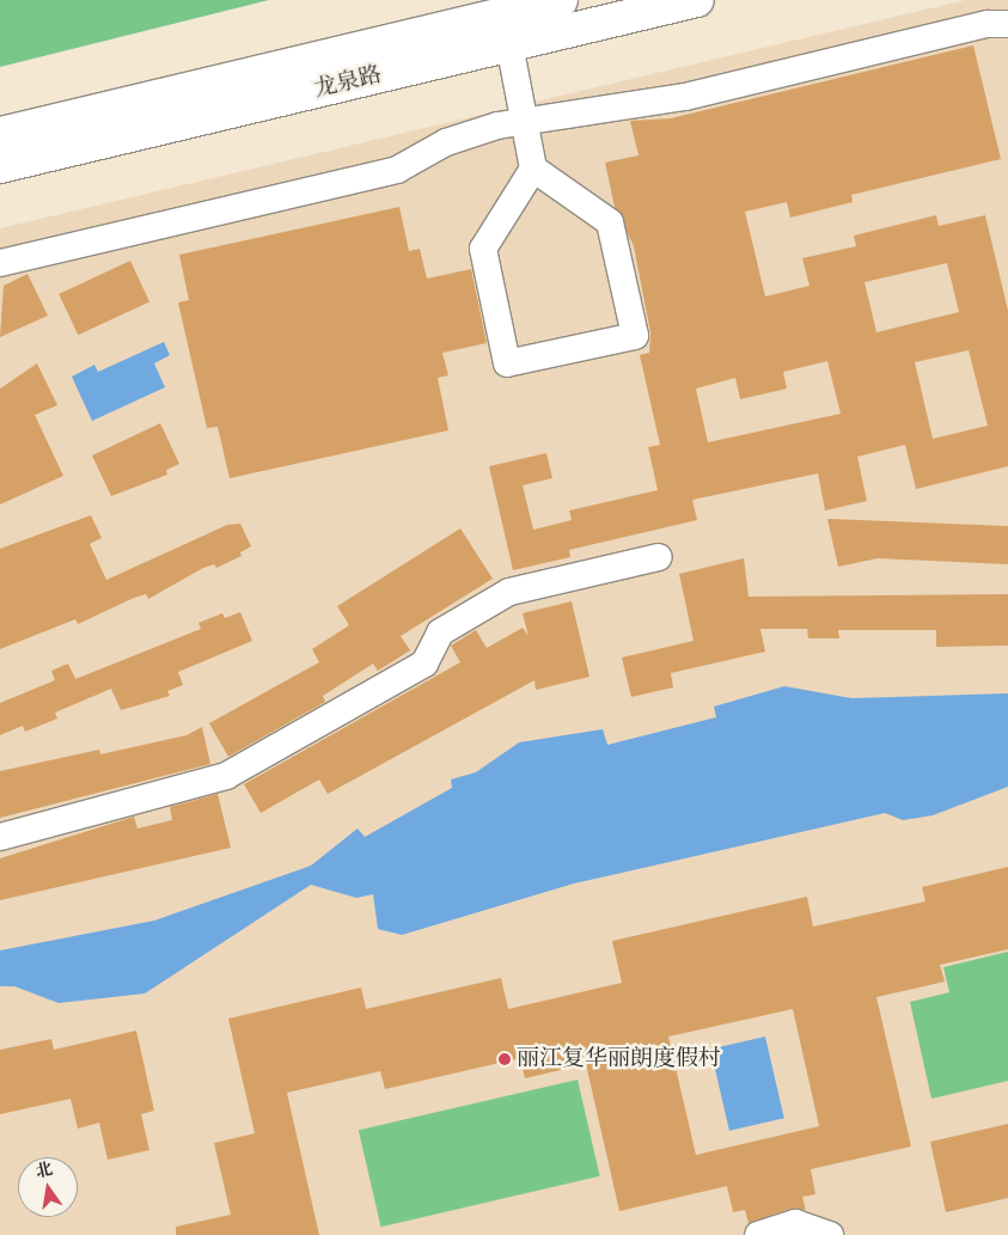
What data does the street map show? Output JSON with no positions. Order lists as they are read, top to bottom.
{
  "streets": {
    "main road": ["龙泉路"]
  },
  "places": ["丽江复华丽朗度假村"],
  "north": "top"
}
